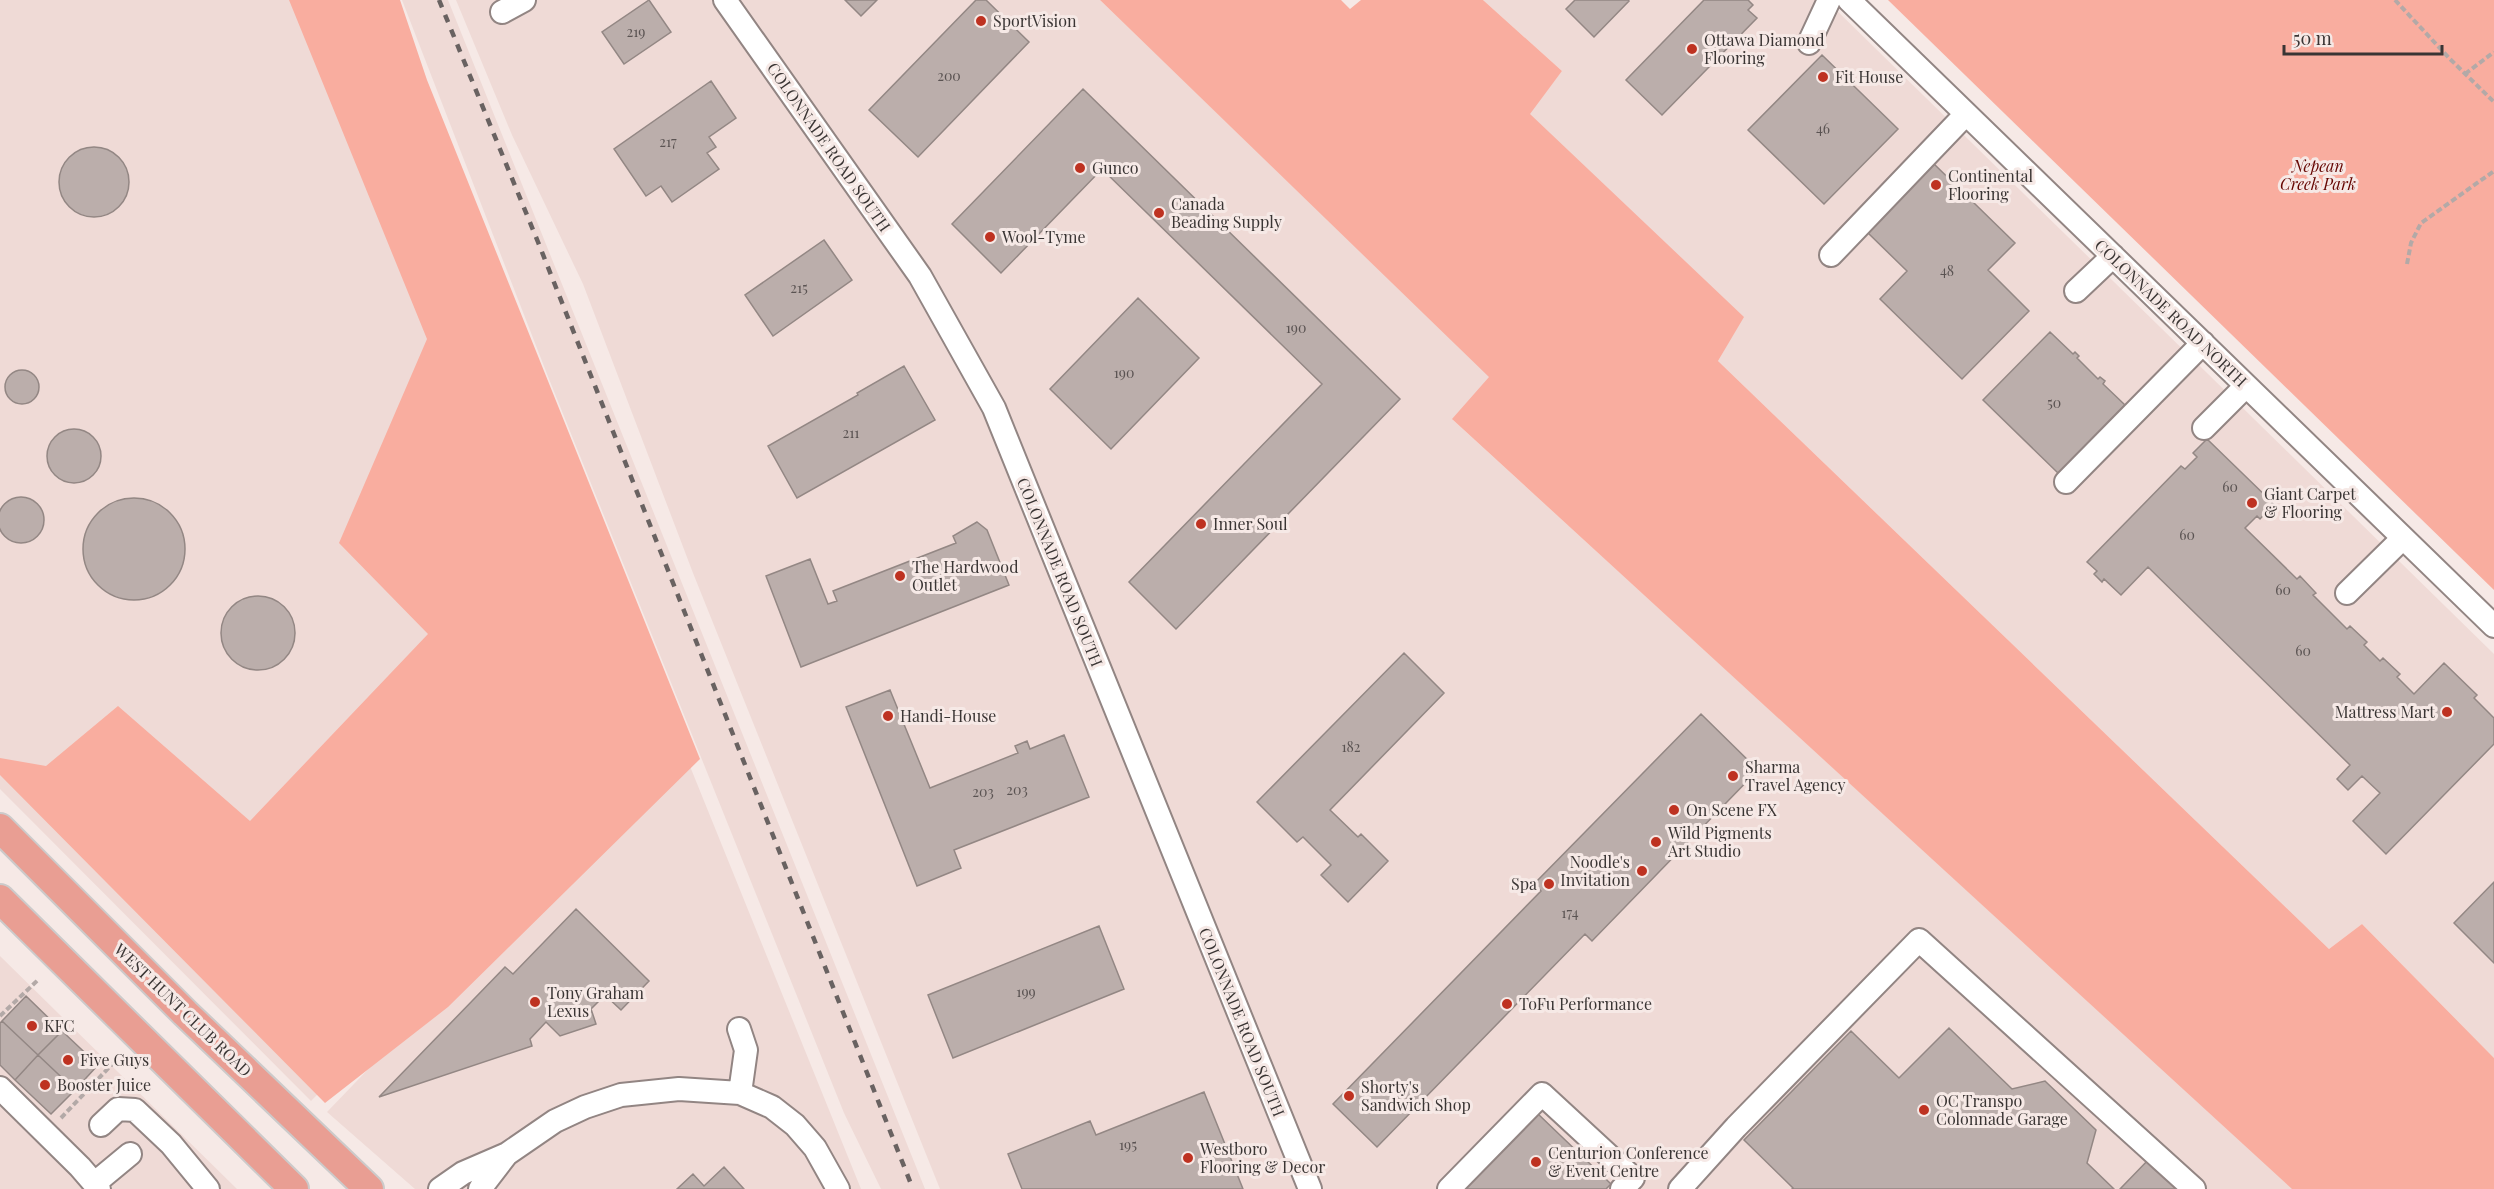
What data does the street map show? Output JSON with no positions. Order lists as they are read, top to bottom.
{
  "streets": {
    "main road": ["WEST HUNT CLUB ROAD"],
    "street": ["COLONNADE ROAD SOUTH", "COLONNADE ROAD NORTH"]
  },
  "parks": ["Nepean Creek Park"],
  "places": [
    "SportVision",
    "Ottawa Diamond Flooring",
    "Fit House",
    "Gunco",
    "Continental Flooring",
    "Canada Beading Supply",
    "Wool-Tyme",
    "Giant Carpet & Flooring",
    "Inner Soul",
    "The Hardwood Outlet",
    "Mattress Mart",
    "Handi-House",
    "Sharma Travel Agency",
    "On Scene FX",
    "Wild Pigments Art Studio",
    "Noodle's Invitation",
    "Spa",
    "Tony Graham Lexus",
    "ToFu Performance",
    "KFC",
    "Five Guys",
    "Booster Juice",
    "Shorty's Sandwich Shop",
    "OC Transpo Colonnade Garage",
    "Westboro Flooring & Decor",
    "Centurion Conference & Event Centre"
  ],
  "house_numbers": [
    "219",
    "200",
    "46",
    "217",
    "48",
    "215",
    "190",
    "190",
    "50",
    "211",
    "60",
    "60",
    "60",
    "60",
    "182",
    "203",
    "203",
    "174",
    "199",
    "195"
  ],
  "scale_bar": "50 m"
}
